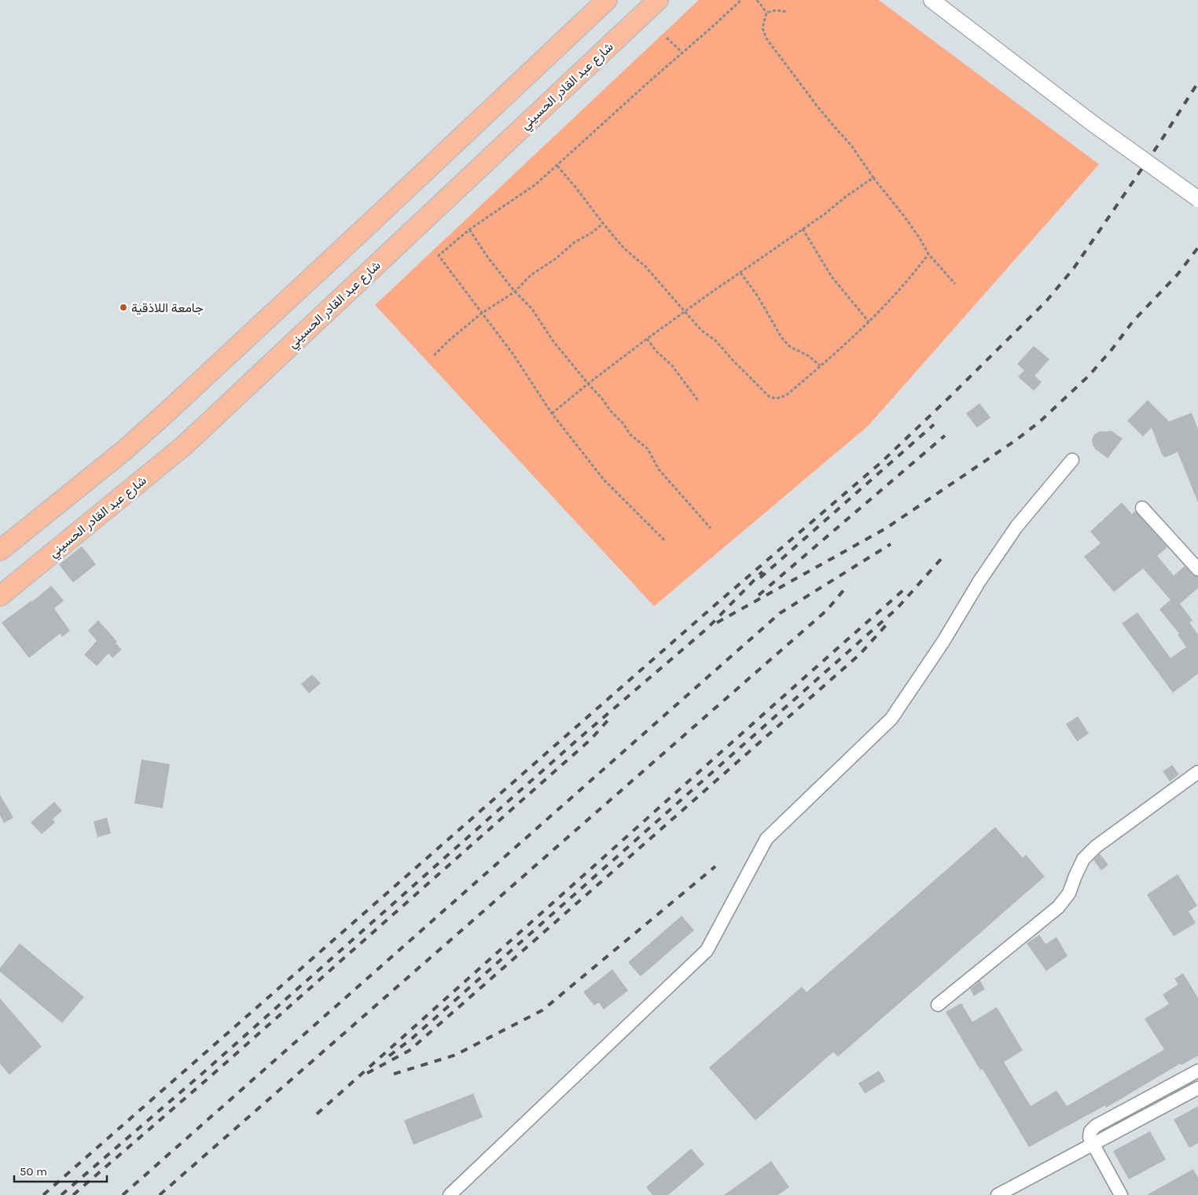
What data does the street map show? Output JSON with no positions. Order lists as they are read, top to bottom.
{
  "streets": {
    "main road": ["شارع عبد القادر الحسيني"]
  },
  "places": ["جامعة اللاذقية"],
  "scale_bar": "50 m"
}
